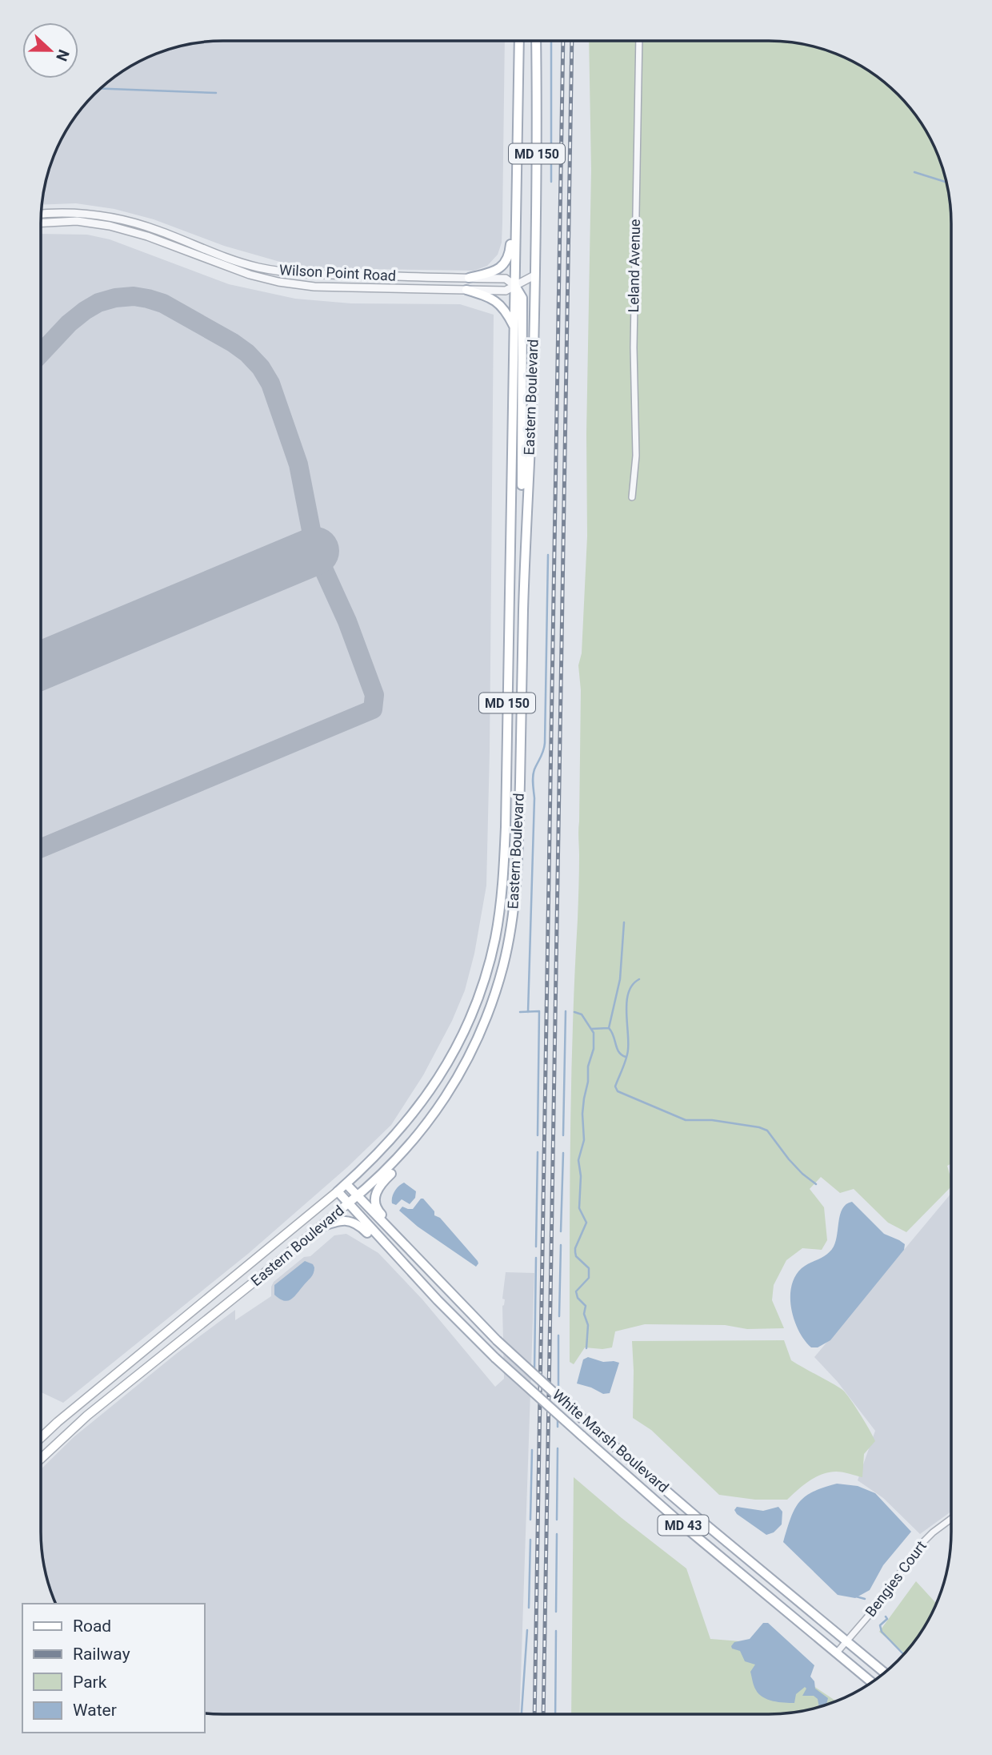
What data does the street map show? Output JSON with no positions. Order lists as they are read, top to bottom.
{
  "streets": {
    "main road": [
      "MD 150",
      "Eastern Boulevard",
      "White Marsh Boulevard",
      "MD 43"
    ],
    "street": ["Leland Avenue", "Wilson Point Road", "Bengies Court"]
  },
  "crossings": [
    ["Wilson Point Road", "Eastern Boulevard"],
    ["Eastern Boulevard", "White Marsh Boulevard"],
    ["White Marsh Boulevard", "Bengies Court"]
  ],
  "legend": [
    "Road",
    "Railway",
    "Park",
    "Water"
  ],
  "north": "right"
}
